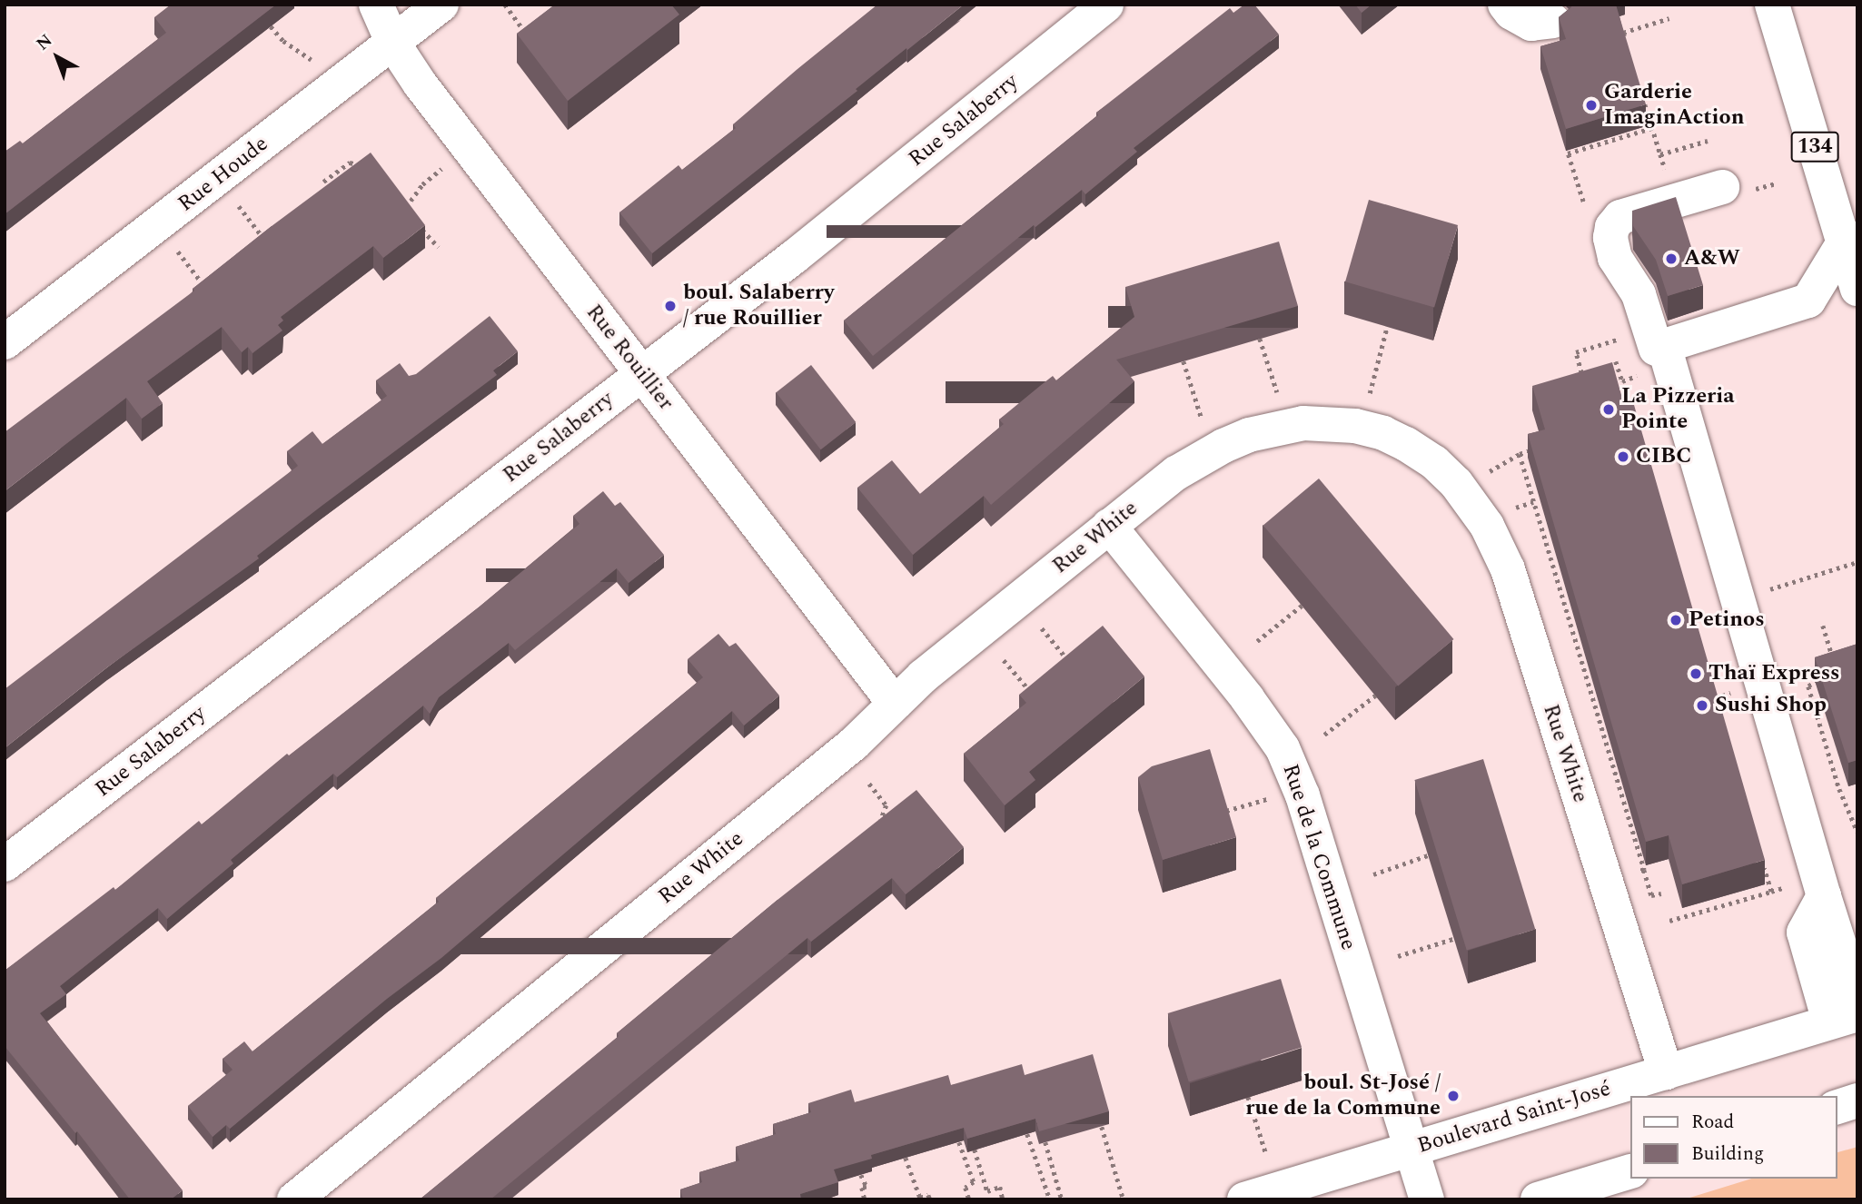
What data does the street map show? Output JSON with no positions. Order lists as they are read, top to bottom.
{
  "streets": {
    "street": [
      "Rue Salaberry",
      "134",
      "Rue Houde",
      "Rue Rouillier",
      "Rue White",
      "Rue de la Commune",
      "Boulevard Saint-José"
    ]
  },
  "crossings": [
    ["Rue Salaberry", "Rue Rouillier"],
    ["Rue Houde", "Rue Rouillier"],
    ["Rue Rouillier", "Rue White"],
    ["Rue White", "Rue de la Commune"],
    ["Rue White", "Boulevard Saint-José"],
    ["Rue de la Commune", "Boulevard Saint-José"]
  ],
  "places": [
    "Garderie ImaginAction",
    "A&W",
    "boul. Salaberry / rue Rouillier",
    "La Pizzeria Pointe",
    "CIBC",
    "Petinos",
    "Thaï Express",
    "Sushi Shop",
    "boul. St-José / rue de la Commune"
  ],
  "legend": ["Road", "Building"],
  "north": "top left"
}
